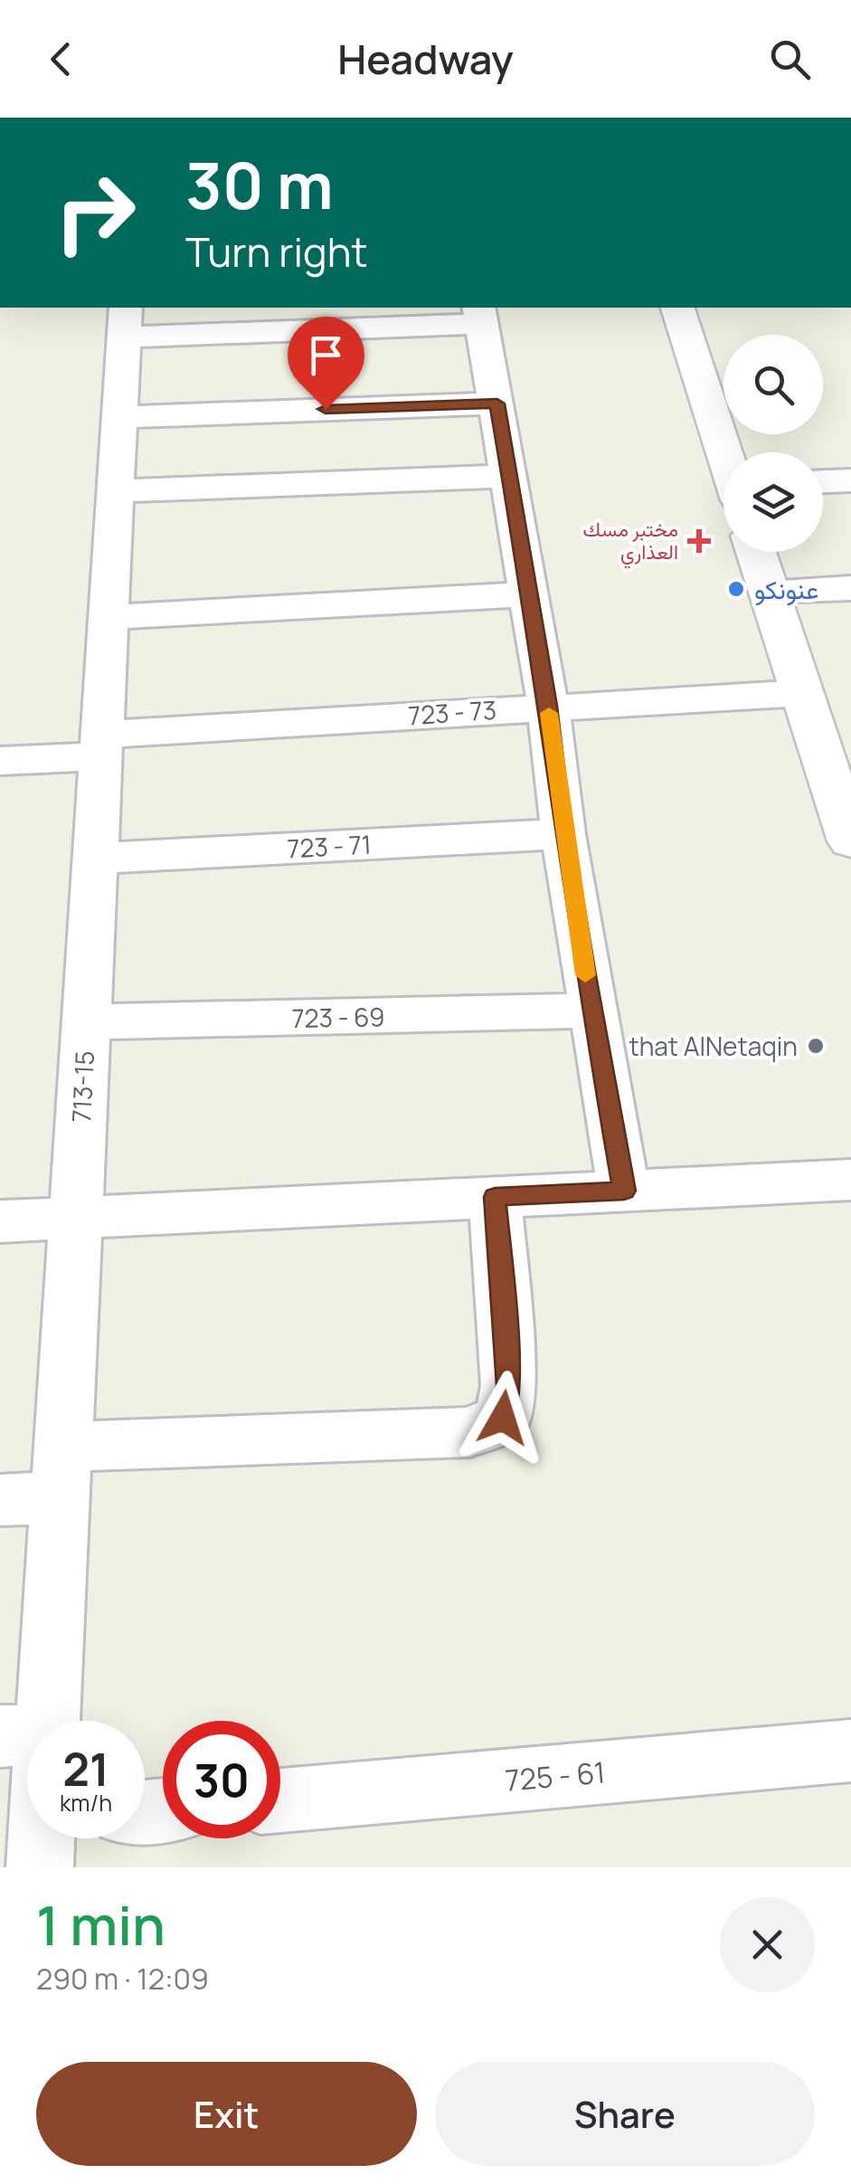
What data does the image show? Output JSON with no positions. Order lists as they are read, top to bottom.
{
  "streets": {
    "street": [
      "723 - 73",
      "723 - 71",
      "723 - 69",
      "713-15",
      "725 - 61"
    ]
  },
  "crossings": [
    ["723 - 73", "713-15"],
    ["723 - 71", "713-15"],
    ["723 - 69", "713-15"]
  ],
  "places": {
    "health": ["مختبر مسك العذاري"],
    "other": ["عنونكو", "that AlNetaqin"]
  },
  "page": {
    "header": "Headway",
    "turn": ["30 m", "Turn right"],
    "speed": "21 km/h",
    "limit": "30",
    "heading": ["1 min", "290 m · 12:09"],
    "buttons": ["Exit", "Share"]
  }
}
